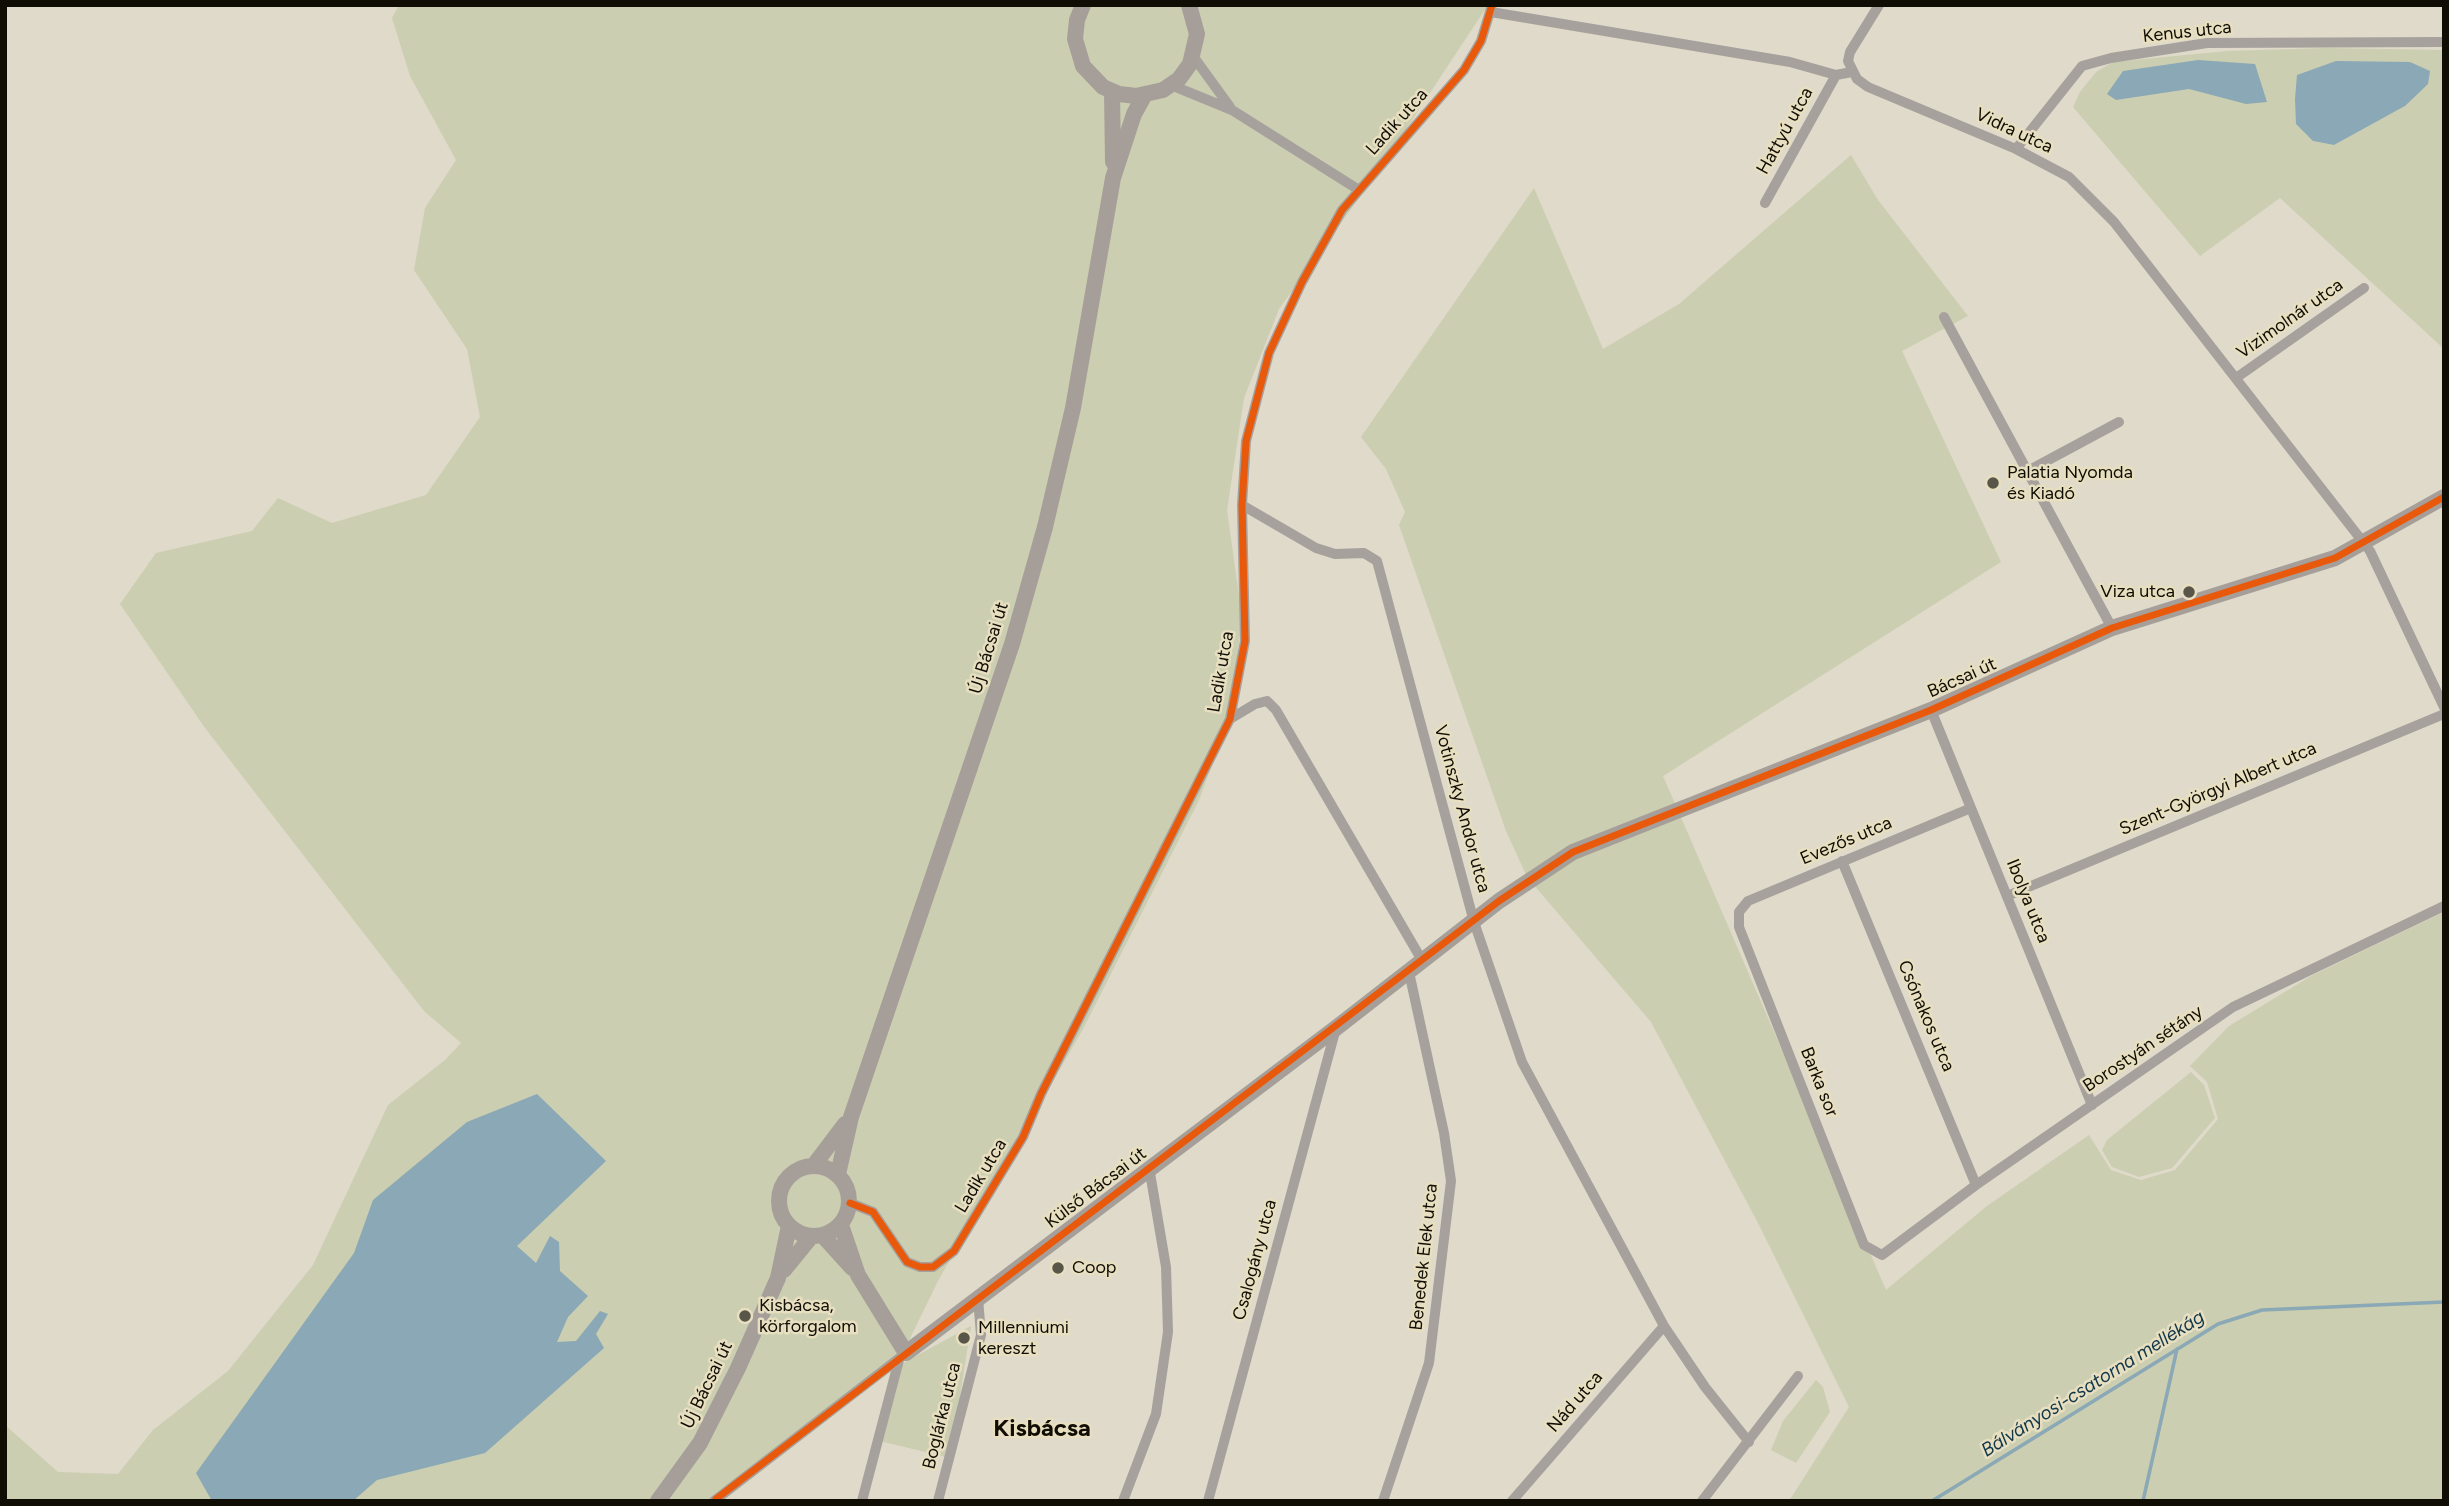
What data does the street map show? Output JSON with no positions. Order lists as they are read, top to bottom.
{
  "streets": {
    "main road": ["Új Bácsai út", "Bácsai út", "Külső Bácsai út"],
    "street": [
      "Kenus utca",
      "Ladik utca",
      "Hattyú utca",
      "Vidra utca",
      "Vizimolnár utca",
      "Szent-Györgyi Albert utca",
      "Votinszky Andor utca",
      "Evezős utca",
      "Ibolya utca",
      "Csónakos utca",
      "Borostyán sétány",
      "Barka sor",
      "Benedek Elek utca",
      "Csalogány utca",
      "Nád utca",
      "Boglárka utca"
    ]
  },
  "crossings": [
    ["Kenus utca", "Vidra utca"],
    ["Ladik utca", "Új Bácsai út"],
    ["Ladik utca", "Votinszky Andor utca"],
    ["Vidra utca", "Vizimolnár utca"],
    ["Vidra utca", "Bácsai út"],
    ["Bácsai út", "Ibolya utca"],
    ["Bácsai út", "Külső Bácsai út"],
    ["Szent-Györgyi Albert utca", "Ibolya utca"],
    ["Votinszky Andor utca", "Külső Bácsai út"],
    ["Votinszky Andor utca", "Nád utca"],
    ["Evezős utca", "Ibolya utca"],
    ["Evezős utca", "Csónakos utca"],
    ["Evezős utca", "Barka sor"],
    ["Ibolya utca", "Borostyán sétány"],
    ["Csónakos utca", "Borostyán sétány"],
    ["Borostyán sétány", "Barka sor"],
    ["Külső Bácsai út", "Benedek Elek utca"],
    ["Külső Bácsai út", "Csalogány utca"],
    ["Külső Bácsai út", "Boglárka utca"]
  ],
  "districts": ["Kisbácsa"],
  "water": ["Bálványosi-csatorna mellékág"],
  "places": [
    "Palatia Nyomda és Kiadó",
    "Viza utca",
    "Coop",
    "Kisbácsa, körforgalom",
    "Millenniumi kereszt"
  ]
}
